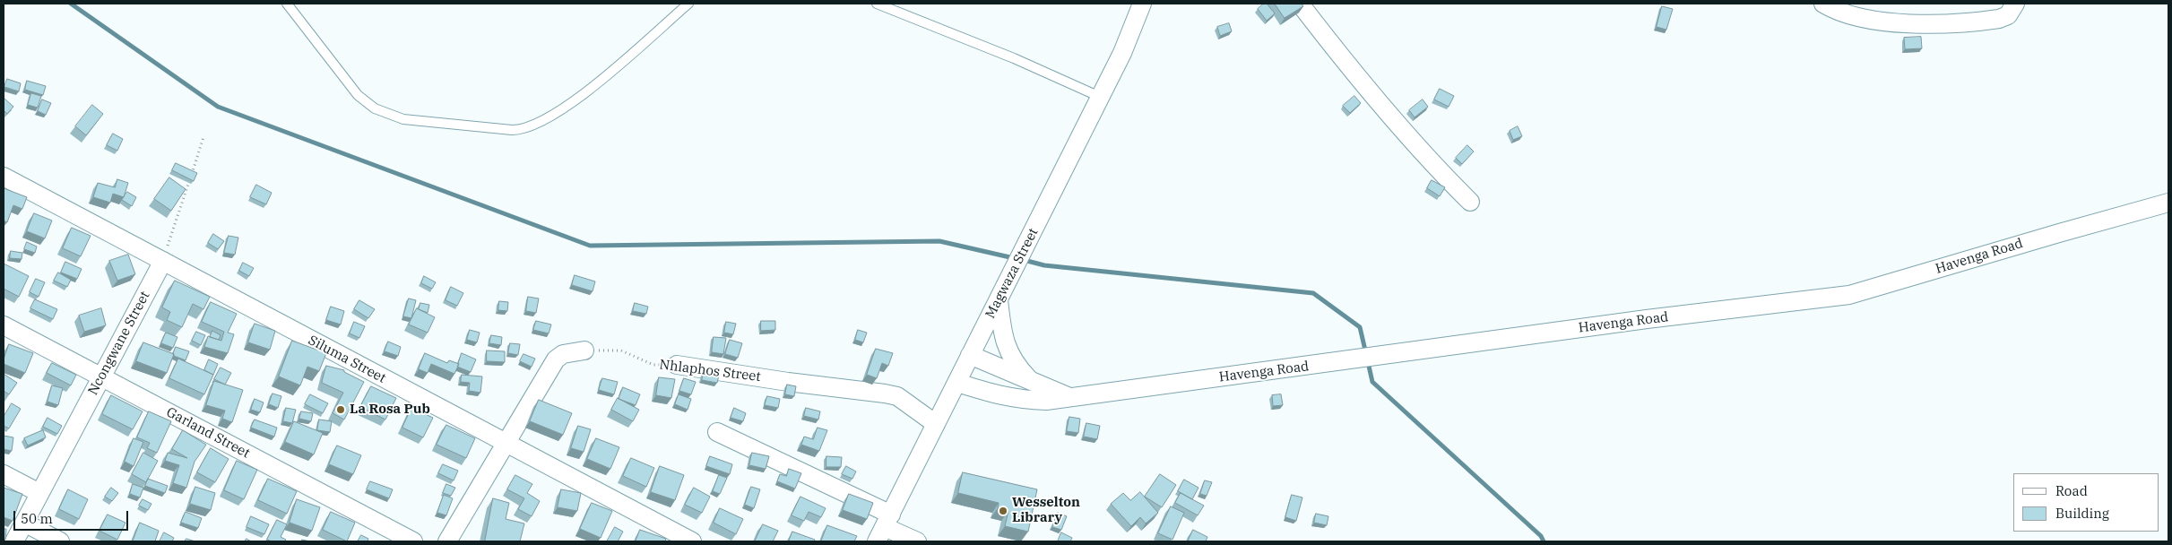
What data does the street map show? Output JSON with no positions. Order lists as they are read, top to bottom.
{
  "streets": {
    "street": [
      "Havenga Road",
      "Magwaza Street",
      "Ncongwane Street",
      "Siluma Street",
      "Nhlaphos Street",
      "Garland Street"
    ]
  },
  "crossings": [
    ["Havenga Road", "Magwaza Street"],
    ["Magwaza Street", "Nhlaphos Street"],
    ["Ncongwane Street", "Siluma Street"],
    ["Ncongwane Street", "Garland Street"]
  ],
  "places": ["La Rosa Pub", "Wesselton Library"],
  "legend": ["Road", "Building"],
  "scale_bar": "50 m"
}
